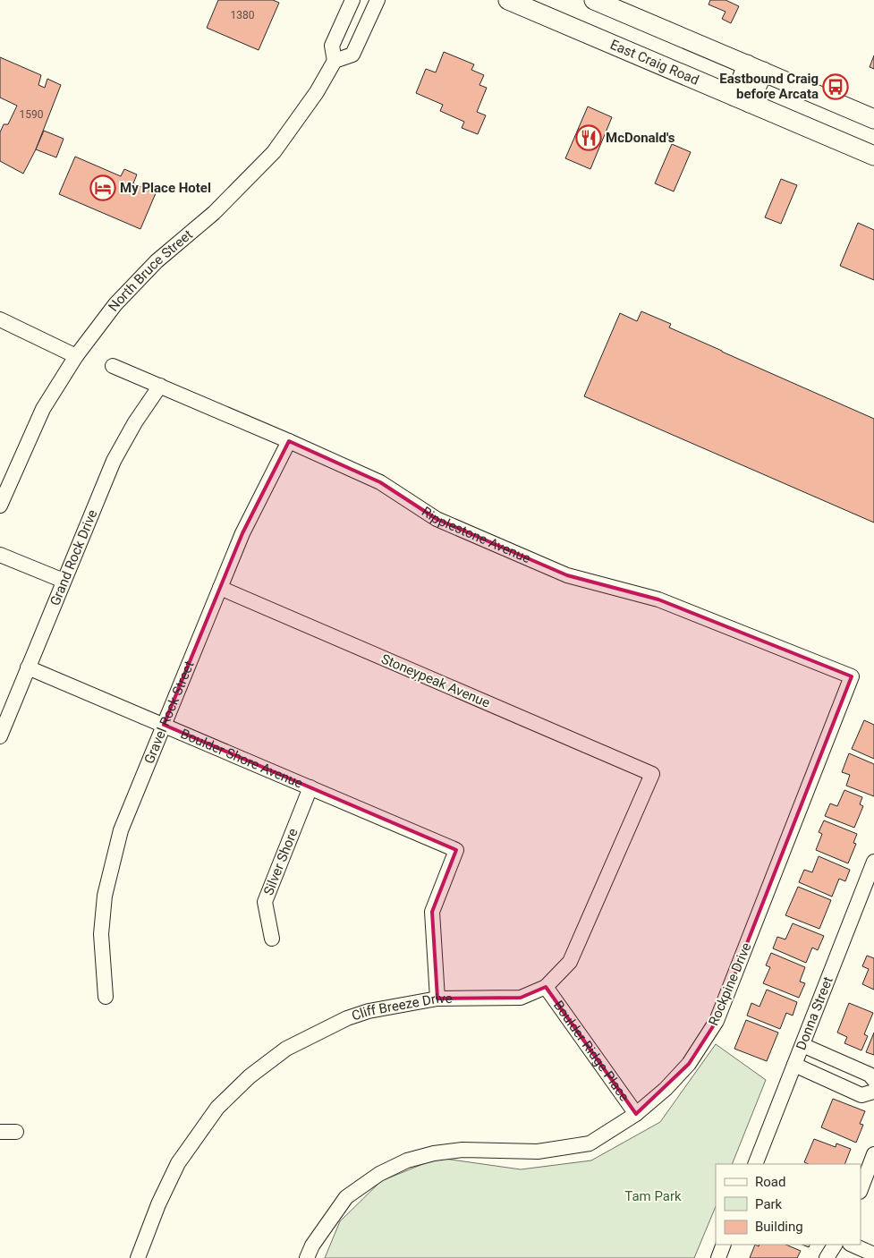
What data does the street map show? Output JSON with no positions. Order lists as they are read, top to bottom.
{
  "streets": {
    "main road": ["East Craig Road"],
    "street": [
      "North Bruce Street",
      "Ripplestone Avenue",
      "Grand Rock Drive",
      "Stoneypeak Avenue",
      "Gravel Rock Street",
      "Boulder Shore Avenue",
      "Silver Shore",
      "Rockpine Drive",
      "Cliff Breeze Drive",
      "Donna Street",
      "Boulder Ridge Place"
    ]
  },
  "crossings": [
    ["Ripplestone Avenue", "Grand Rock Drive"],
    ["Ripplestone Avenue", "Gravel Rock Street"],
    ["Ripplestone Avenue", "Rockpine Drive"],
    ["Grand Rock Drive", "Boulder Shore Avenue"],
    ["Stoneypeak Avenue", "Gravel Rock Street"],
    ["Stoneypeak Avenue", "Cliff Breeze Drive"],
    ["Gravel Rock Street", "Boulder Shore Avenue"],
    ["Boulder Shore Avenue", "Silver Shore"],
    ["Boulder Shore Avenue", "Cliff Breeze Drive"],
    ["Rockpine Drive", "Boulder Ridge Place"],
    ["Cliff Breeze Drive", "Boulder Ridge Place"]
  ],
  "parks": ["Tam Park"],
  "places": {
    "bus stop": ["Eastbound Craig before Arcata"],
    "restaurant": ["McDonald's"],
    "hotel": ["My Place Hotel"]
  },
  "house_numbers": ["1380", "1590"],
  "legend": ["Road", "Park", "Building"]
}
